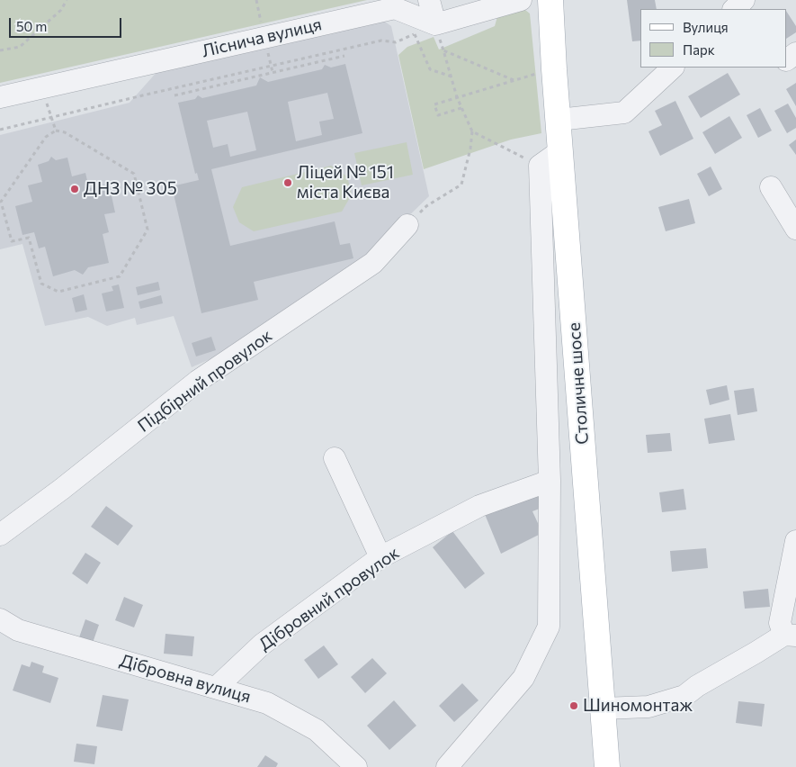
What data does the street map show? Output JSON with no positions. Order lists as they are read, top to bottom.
{
  "streets": {
    "main road": ["Столичне шосе"],
    "street": [
      "Ліснича вулиця",
      "Підбірний провулок",
      "Дібровний провулок",
      "Дібровна вулиця"
    ]
  },
  "crossings": [
    ["Дібровний провулок", "Дібровна вулиця"]
  ],
  "places": ["Ліцей № 151 міста Києва", "ДНЗ № 305", "Шиномонтаж"],
  "legend": ["Вулиця", "Парк"],
  "scale_bar": "50 m"
}
